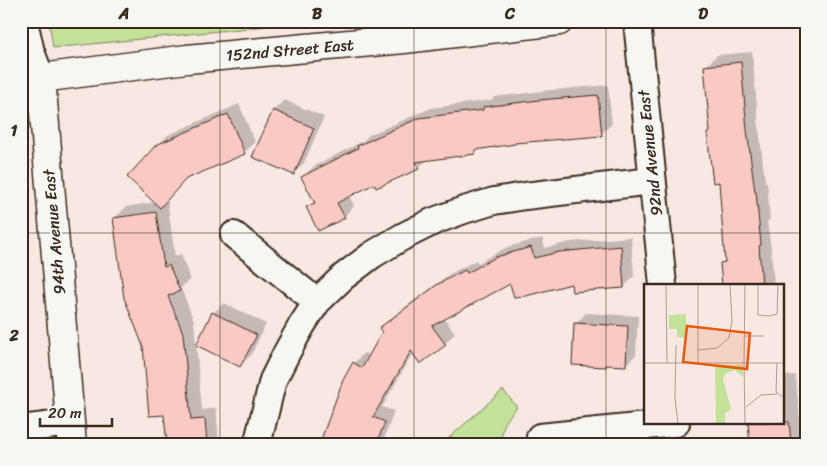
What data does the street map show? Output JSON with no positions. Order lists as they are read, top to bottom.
{
  "streets": {
    "street": ["152nd Street East", "92nd Avenue East", "94th Avenue East"]
  },
  "crossings": [
    ["152nd Street East", "94th Avenue East"]
  ],
  "scale_bar": "20 m",
  "grid": {
    "columns": [
      "A",
      "B",
      "C",
      "D"
    ],
    "rows": ["1", "2"]
  }
}
